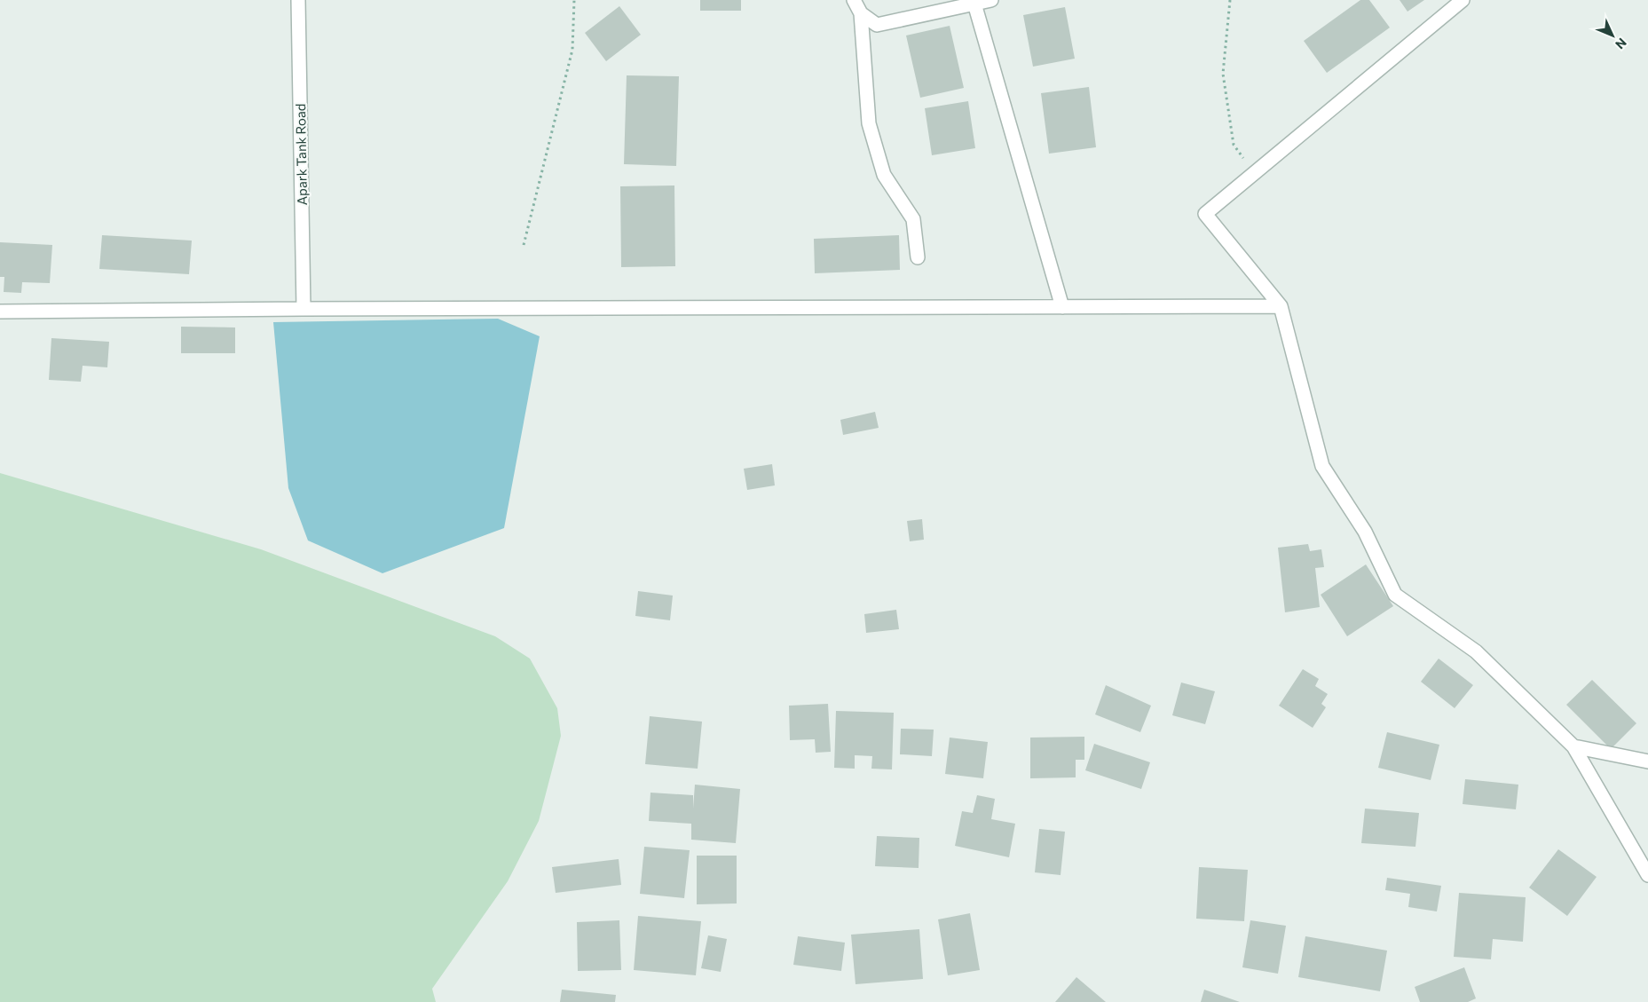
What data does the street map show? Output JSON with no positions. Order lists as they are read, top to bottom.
{
  "streets": {
    "street": ["Apark Tank Road"]
  },
  "north": "bottom right"
}
